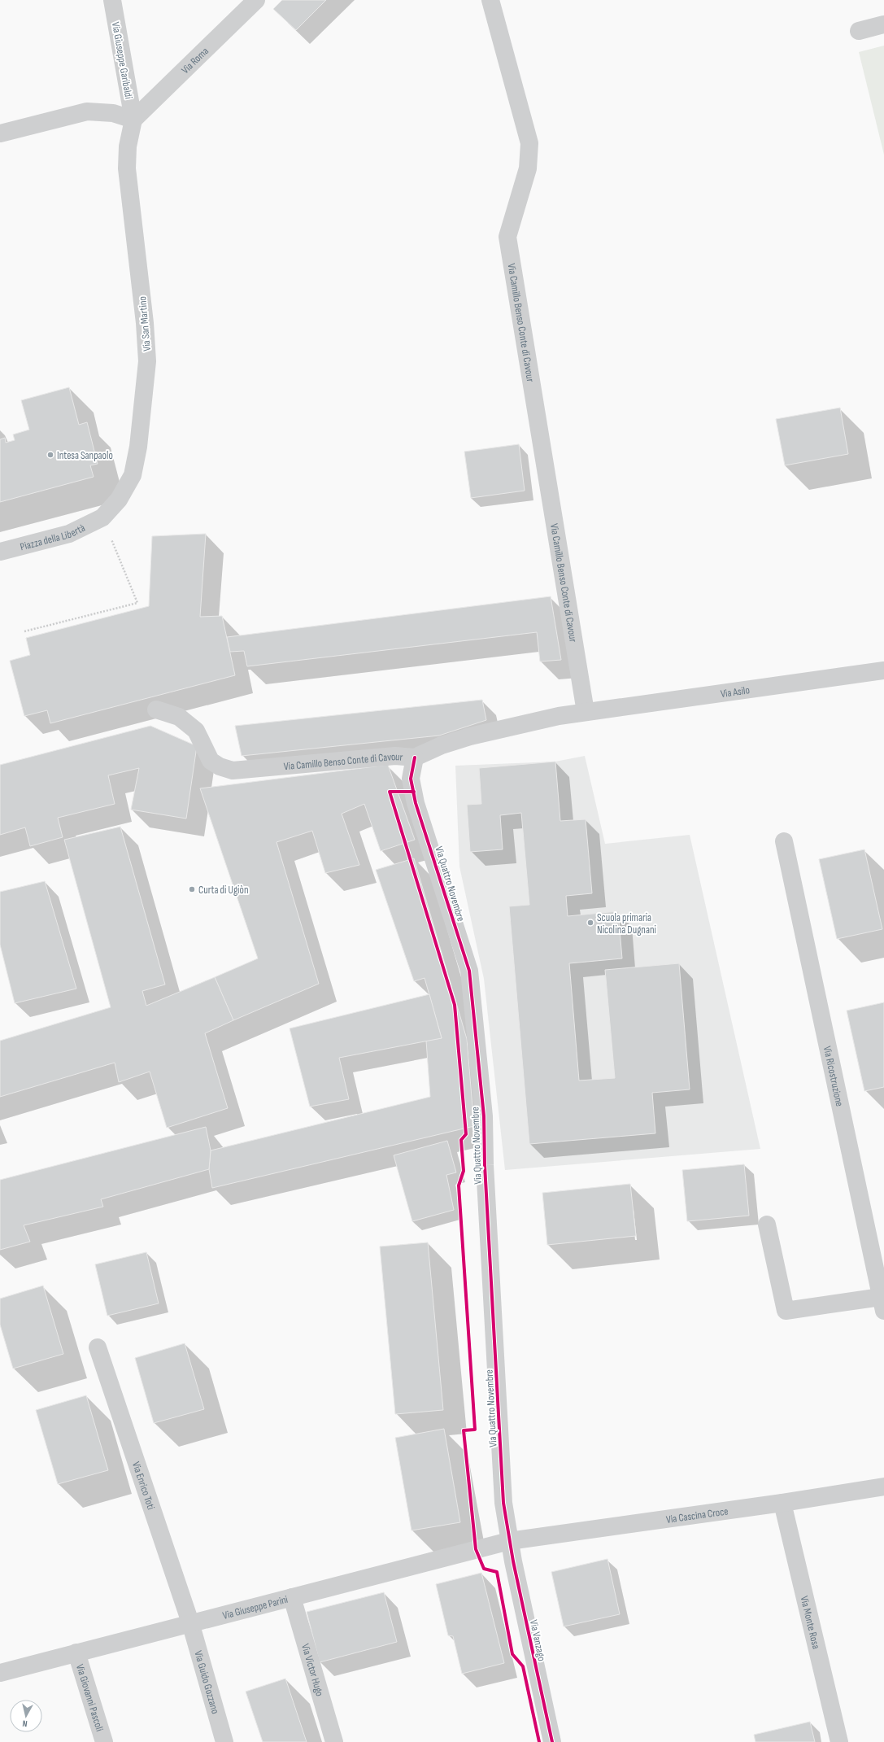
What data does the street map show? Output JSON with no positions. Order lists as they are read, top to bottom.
{
  "streets": {
    "street": [
      "Via Giuseppe Garibaldi",
      "Via Roma",
      "Via Camillo Benso Conte di Cavour",
      "Via San Martino",
      "Piazza della Libertà",
      "Via Asilo",
      "Via Quattro Novembre",
      "Via Ricostruzione",
      "Via Enrico Toti",
      "Via Cascina Croce",
      "Via Giuseppe Parini",
      "Via Monte Rosa",
      "Via Vanzago",
      "Via Victor Hugo",
      "Via Guido Gozzano",
      "Via Giovanni Pascoli"
    ]
  },
  "crossings": [
    ["Via Giuseppe Garibaldi", "Via Roma"],
    ["Via Giuseppe Garibaldi", "Via San Martino"],
    ["Via Roma", "Via San Martino"],
    ["Via Camillo Benso Conte di Cavour", "Via Asilo"],
    ["Via Camillo Benso Conte di Cavour", "Via Quattro Novembre"],
    ["Via San Martino", "Piazza della Libertà"],
    ["Via Quattro Novembre", "Via Cascina Croce"],
    ["Via Quattro Novembre", "Via Giuseppe Parini"],
    ["Via Quattro Novembre", "Via Vanzago"],
    ["Via Enrico Toti", "Via Giuseppe Parini"],
    ["Via Enrico Toti", "Via Guido Gozzano"],
    ["Via Cascina Croce", "Via Giuseppe Parini"],
    ["Via Cascina Croce", "Via Monte Rosa"],
    ["Via Cascina Croce", "Via Vanzago"],
    ["Via Giuseppe Parini", "Via Vanzago"],
    ["Via Giuseppe Parini", "Via Victor Hugo"],
    ["Via Giuseppe Parini", "Via Guido Gozzano"],
    ["Via Giuseppe Parini", "Via Giovanni Pascoli"]
  ],
  "places": ["Intesa Sanpaolo", "Curta di Ugiòn", "Scuola primaria Nicolina Dugnani"],
  "north": "bottom"
}
